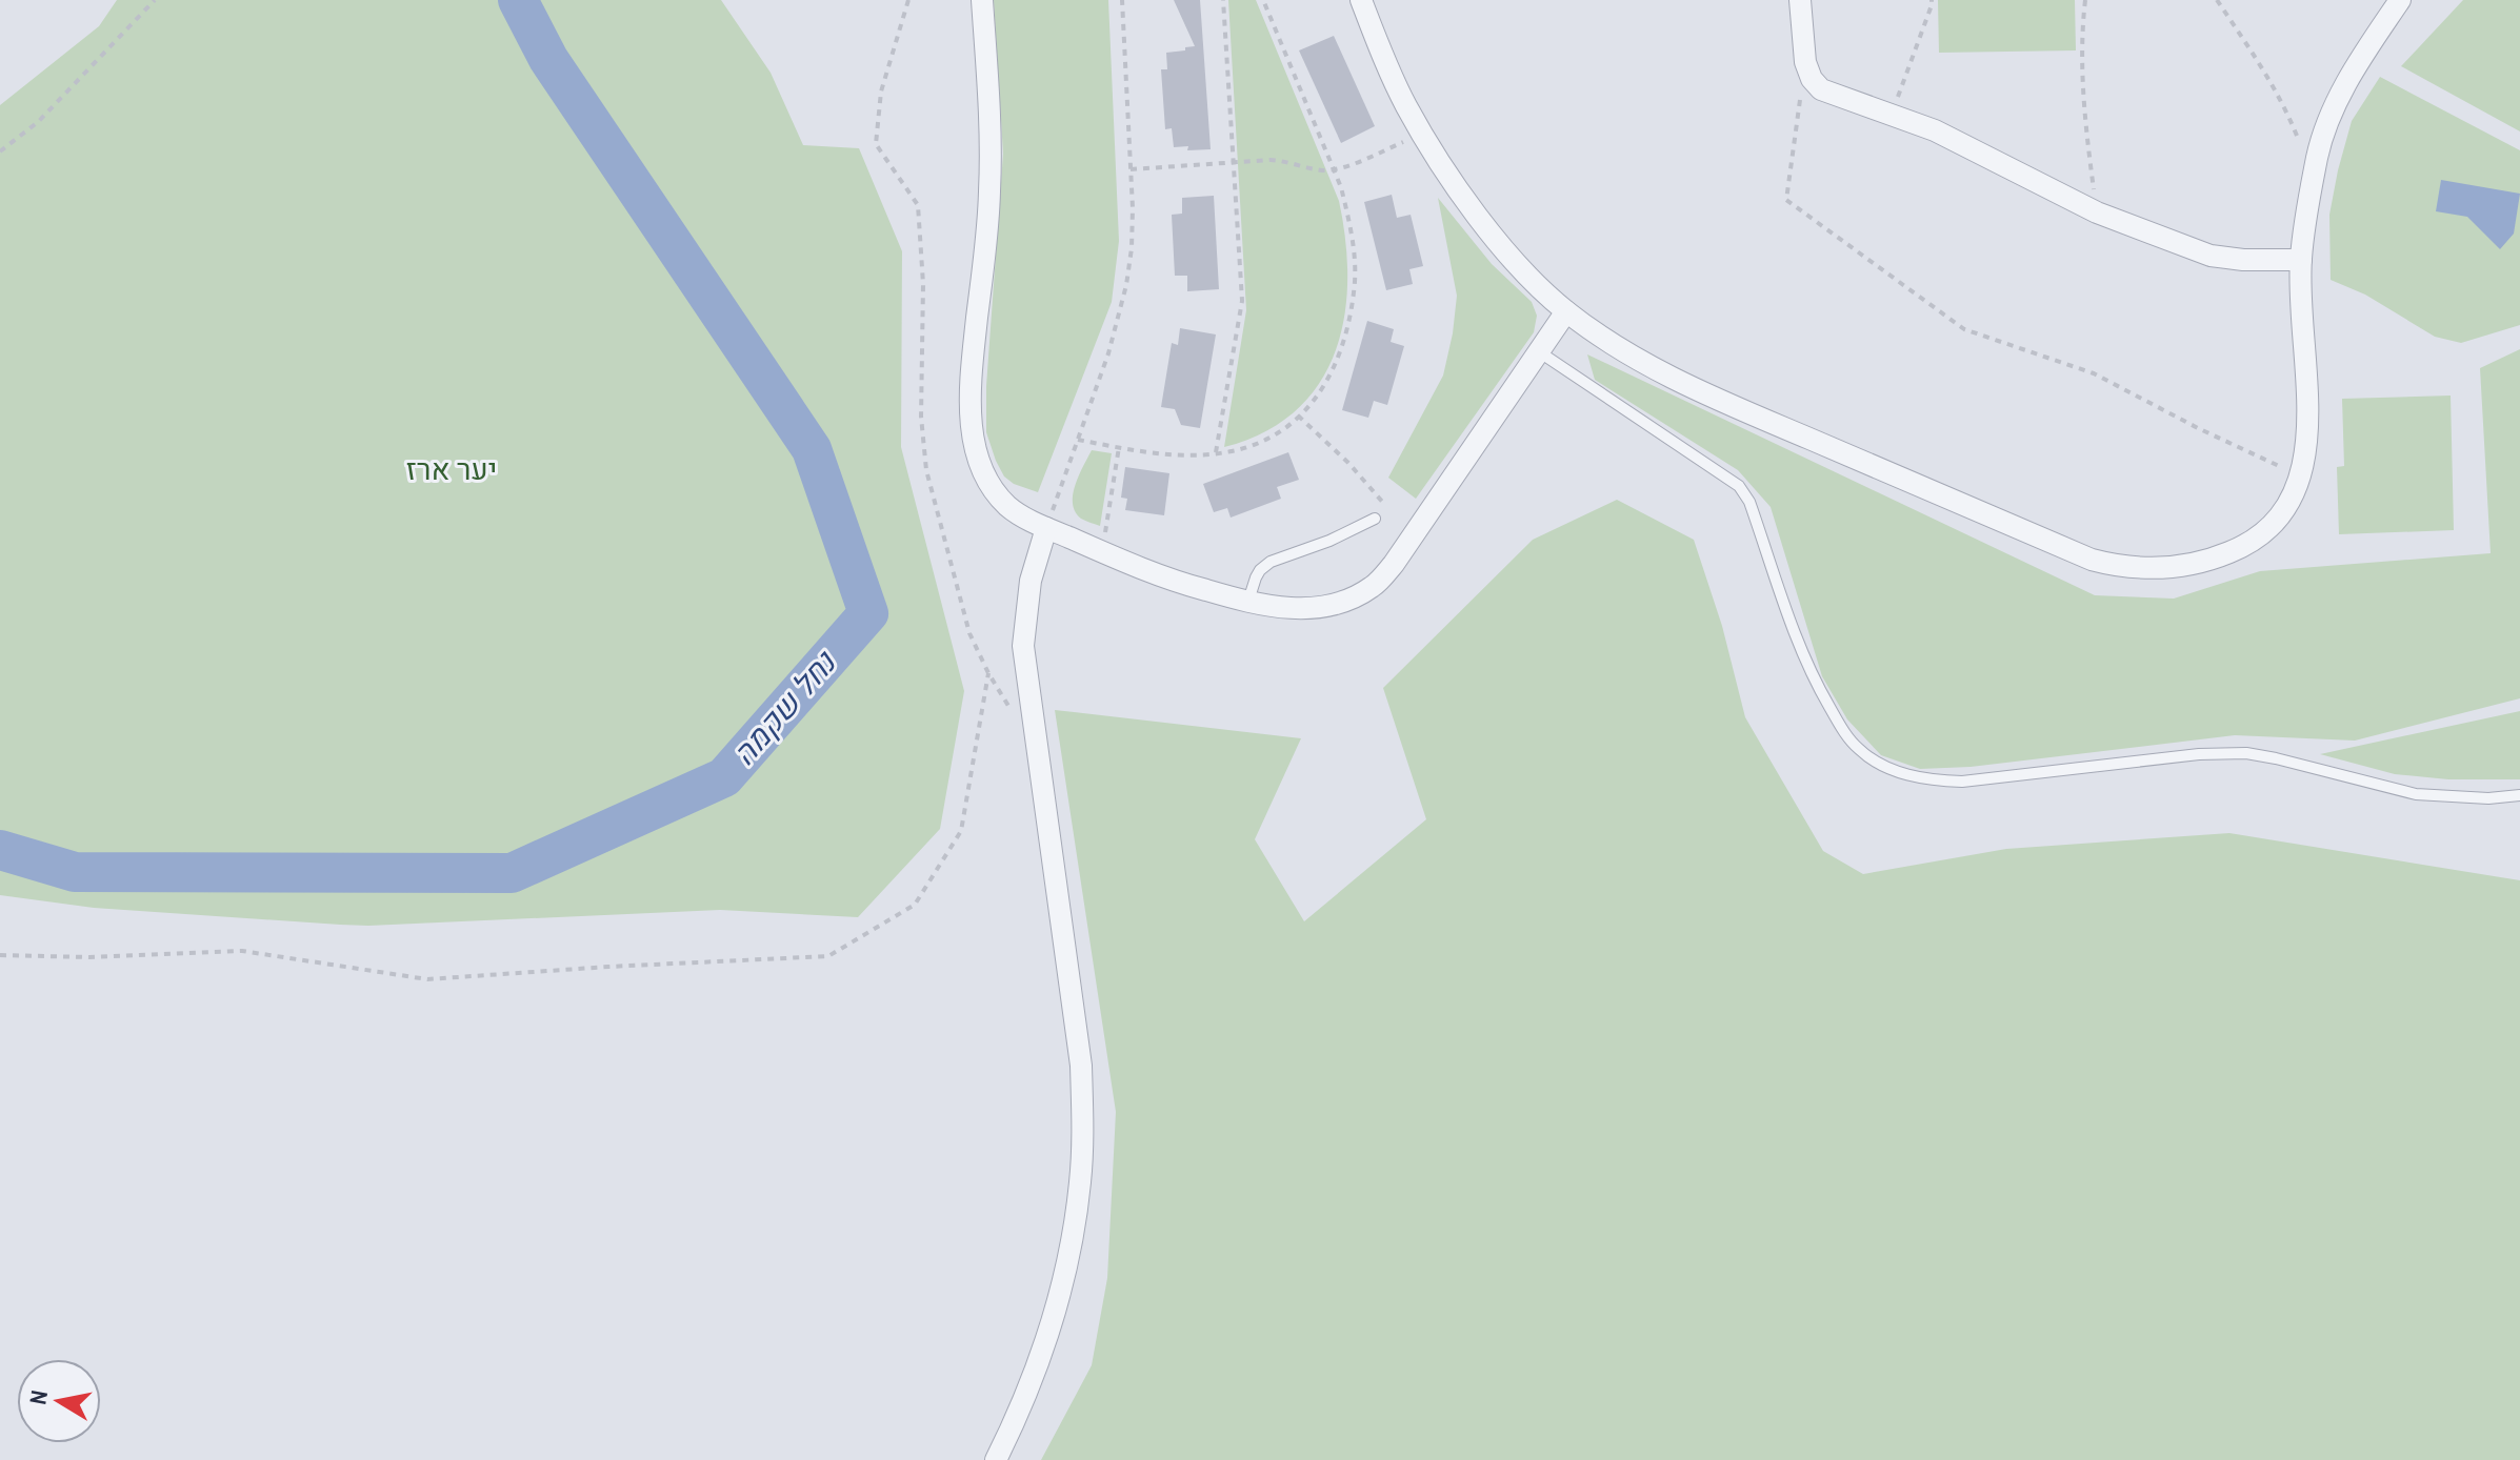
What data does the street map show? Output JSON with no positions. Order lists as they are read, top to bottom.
{
  "water": ["נחל שקמה"],
  "parks": ["יער ארז"],
  "north": "left"
}
